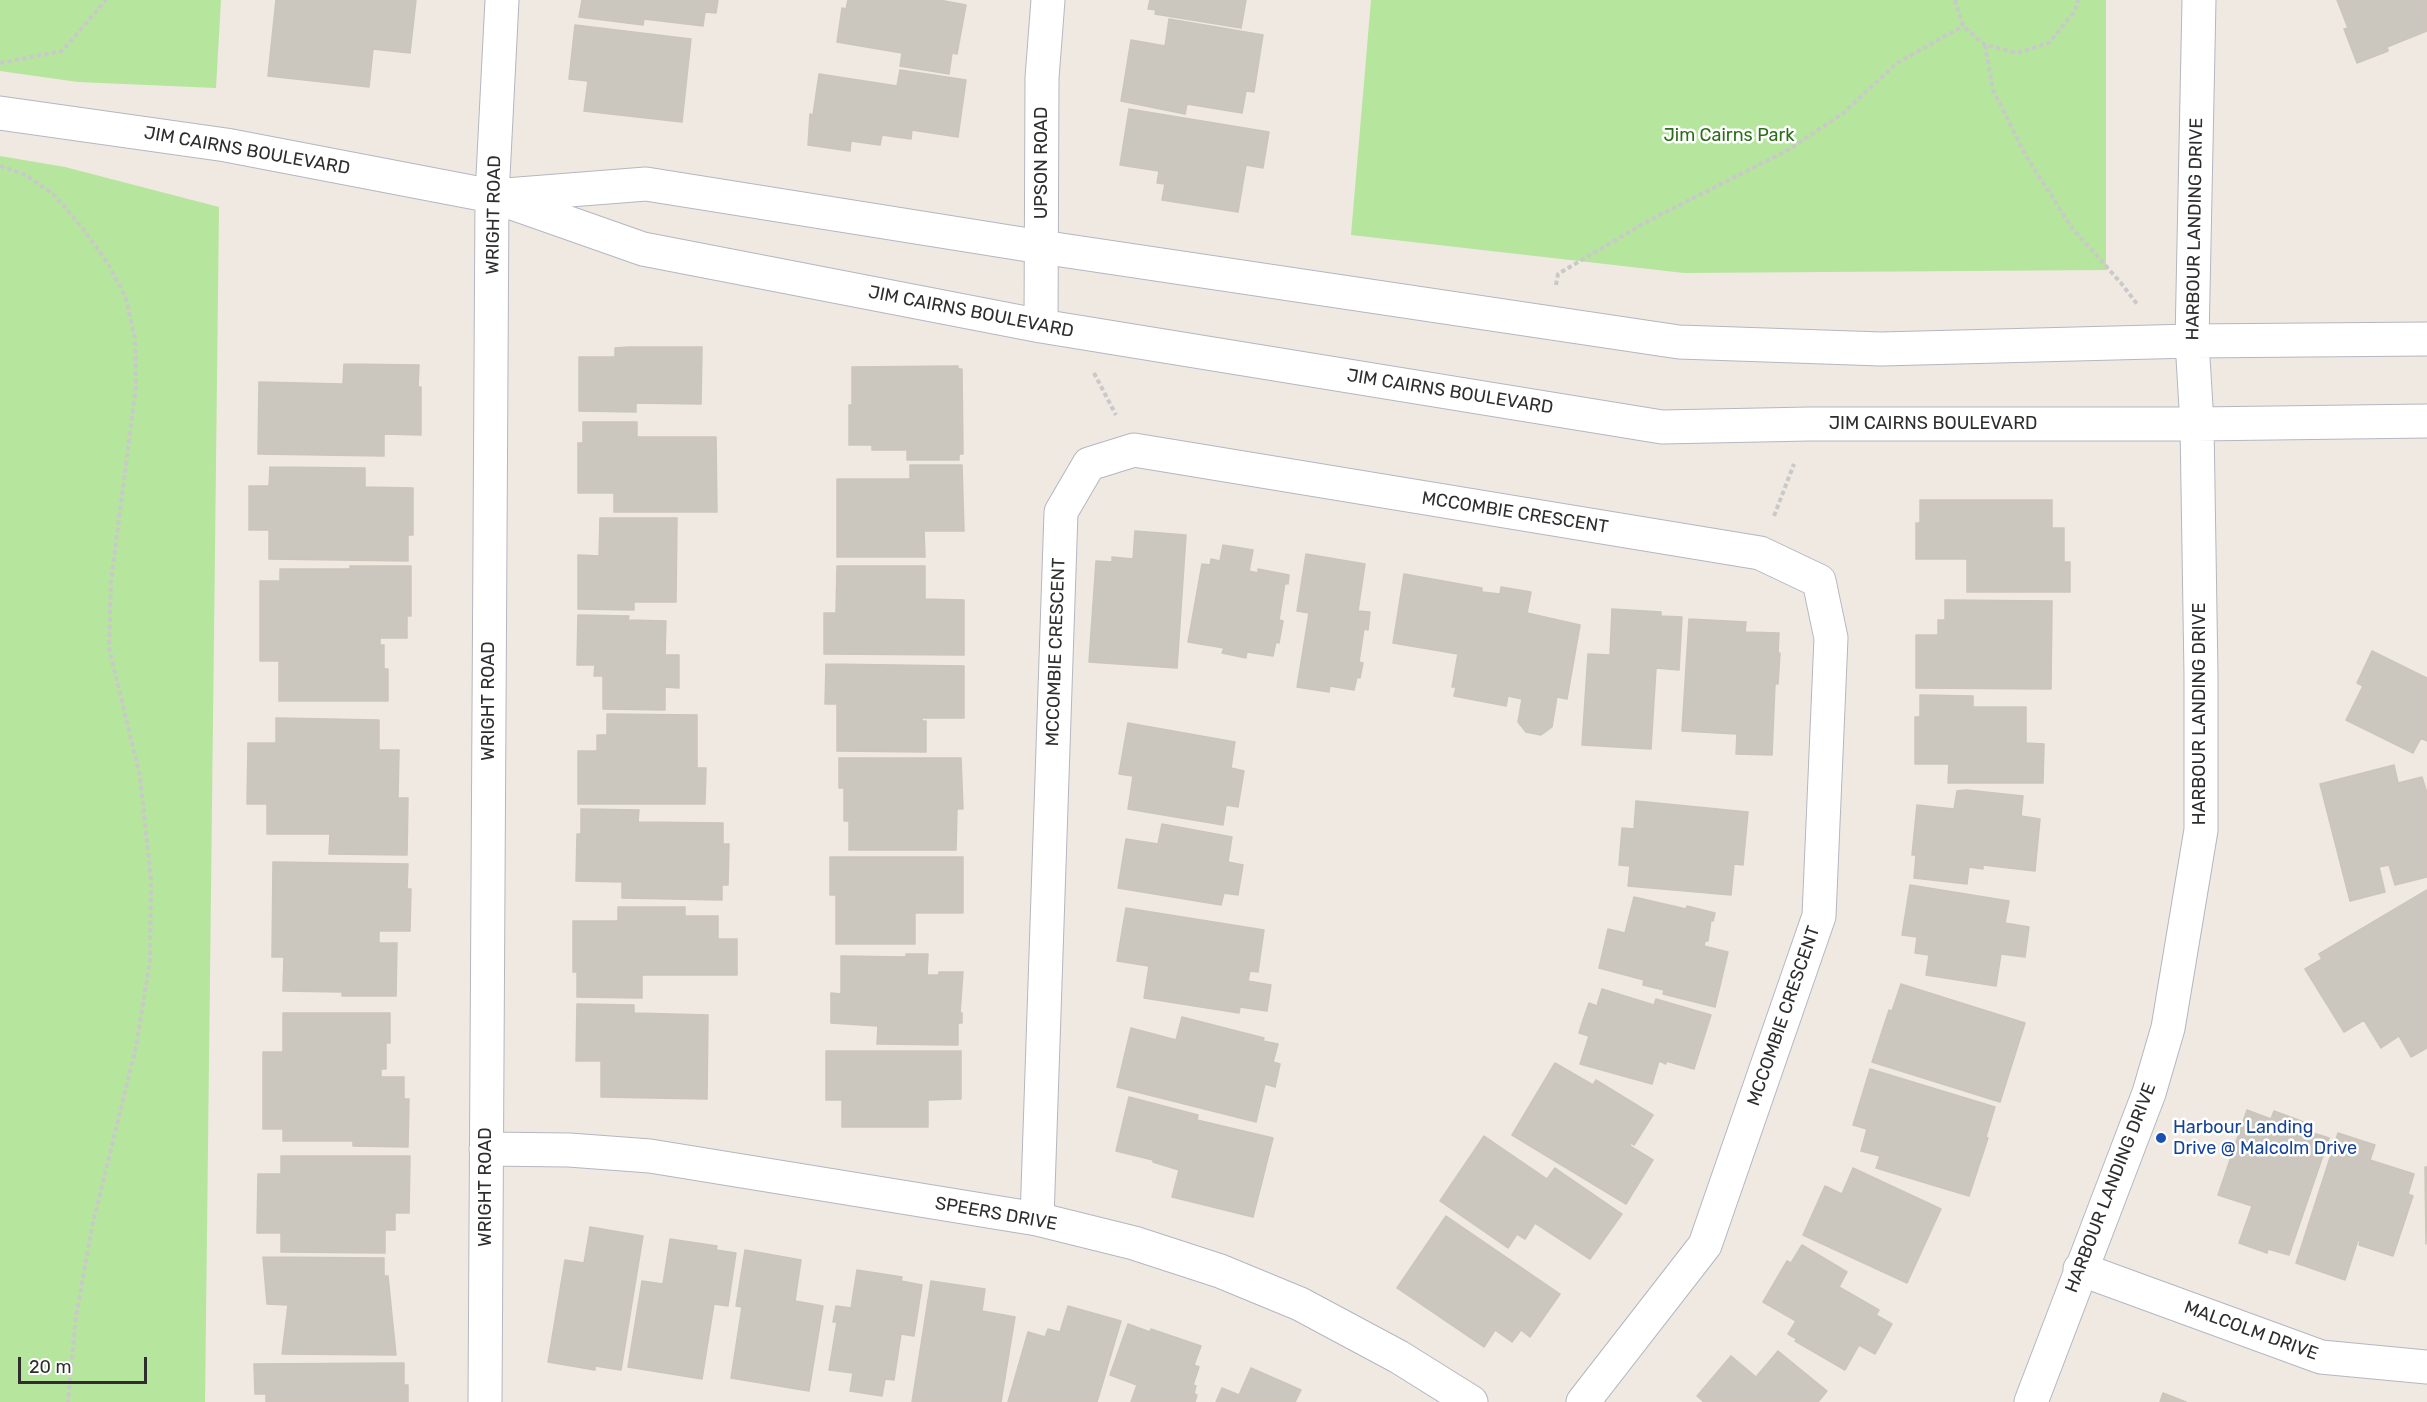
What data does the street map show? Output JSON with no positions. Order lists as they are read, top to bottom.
{
  "streets": {
    "street": [
      "JIM CAIRNS BOULEVARD",
      "UPSON ROAD",
      "WRIGHT ROAD",
      "HARBOUR LANDING DRIVE",
      "MCCOMBIE CRESCENT",
      "SPEERS DRIVE",
      "MALCOLM DRIVE"
    ]
  },
  "crossings": [
    ["JIM CAIRNS BOULEVARD", "UPSON ROAD"],
    ["JIM CAIRNS BOULEVARD", "WRIGHT ROAD"],
    ["JIM CAIRNS BOULEVARD", "HARBOUR LANDING DRIVE"],
    ["WRIGHT ROAD", "SPEERS DRIVE"],
    ["HARBOUR LANDING DRIVE", "MALCOLM DRIVE"],
    ["MCCOMBIE CRESCENT", "SPEERS DRIVE"]
  ],
  "parks": ["Jim Cairns Park"],
  "places": ["Harbour Landing Drive @ Malcolm Drive"],
  "scale_bar": "20 m"
}
